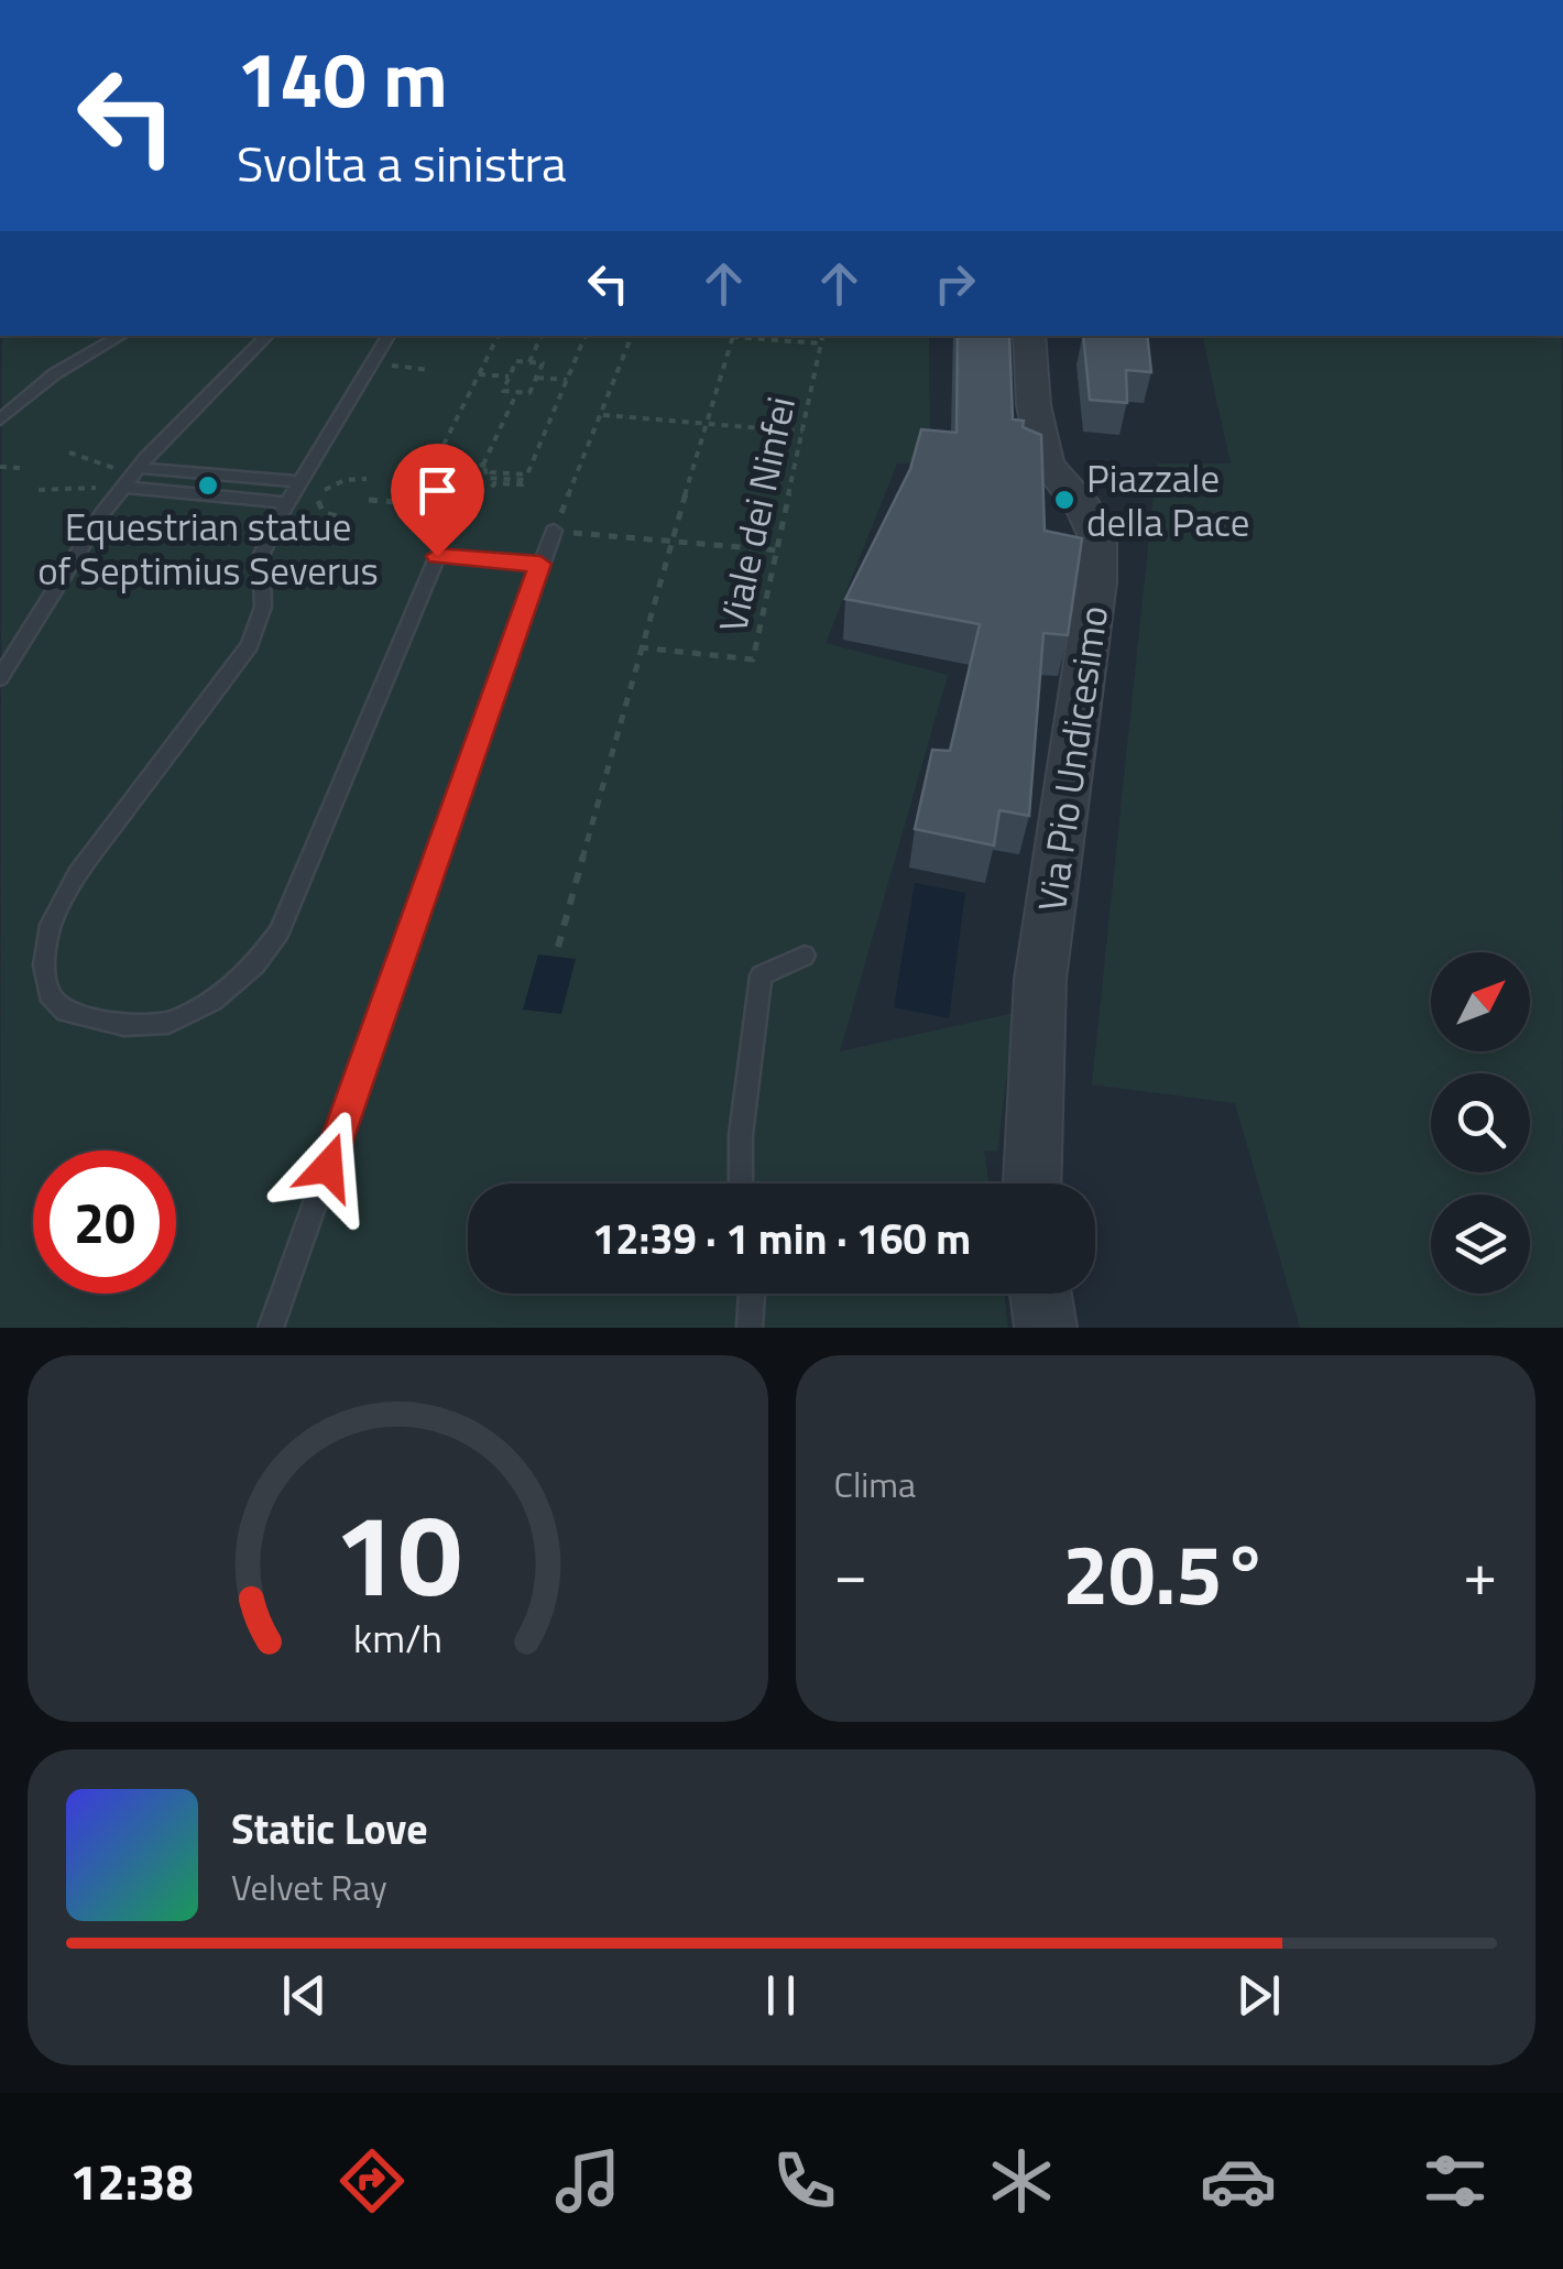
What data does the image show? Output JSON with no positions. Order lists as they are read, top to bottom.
{
  "streets": {
    "street": ["Via Pio Undicesimo"],
    "path": ["Viale dei Ninfei"]
  },
  "places": ["Equestrian statue of Septimius Severus", "Piazzale della Pace"],
  "north": "top right",
  "page": {
    "turn": ["140 m", "Svolta a sinistra"],
    "limit": "20",
    "trip": "12:39 · 1 min · 160 m",
    "tile": "Clima",
    "heat": ["−", "20.5°", "+"],
    "song": ["Static Love", "Velvet Ray"],
    "tabs": "12:38",
    "gauge": ["10", "km/h"]
  }
}
